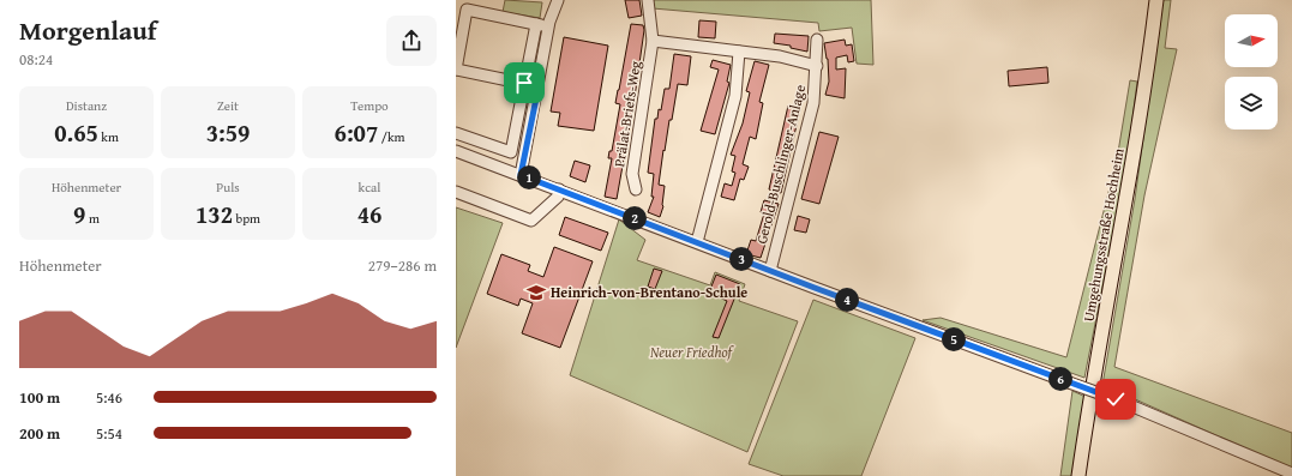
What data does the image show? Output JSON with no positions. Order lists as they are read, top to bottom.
{
  "streets": {
    "main road": ["Umgehungsstraße Hochheim"],
    "street": ["Prälat-Briefs-Weg", "Gerold-Buschlinger-Anlage"]
  },
  "parks": ["Neuer Friedhof"],
  "places": {
    "school or university": ["Heinrich-von-Brentano-Schule"]
  },
  "north": "right",
  "page": {
    "heading": ["Morgenlauf", "08:24"],
    "stats": [
      ["Distanz", "0.65 km"],
      ["Zeit", "3:59"],
      ["Tempo", "6:07 /km"],
      ["Höhenmeter", "9 m"],
      ["Puls", "132 bpm"],
      ["kcal", "46"]
    ],
    "pins": [
      "1",
      "2",
      "3",
      "4",
      "5",
      "6"
    ],
    "chart": ["Höhenmeter", "279–286 m"],
    "list": [
      {
        "name": "100 m",
        "note": "5:46"
      },
      {
        "name": "200 m",
        "note": "5:54"
      }
    ]
  }
}
